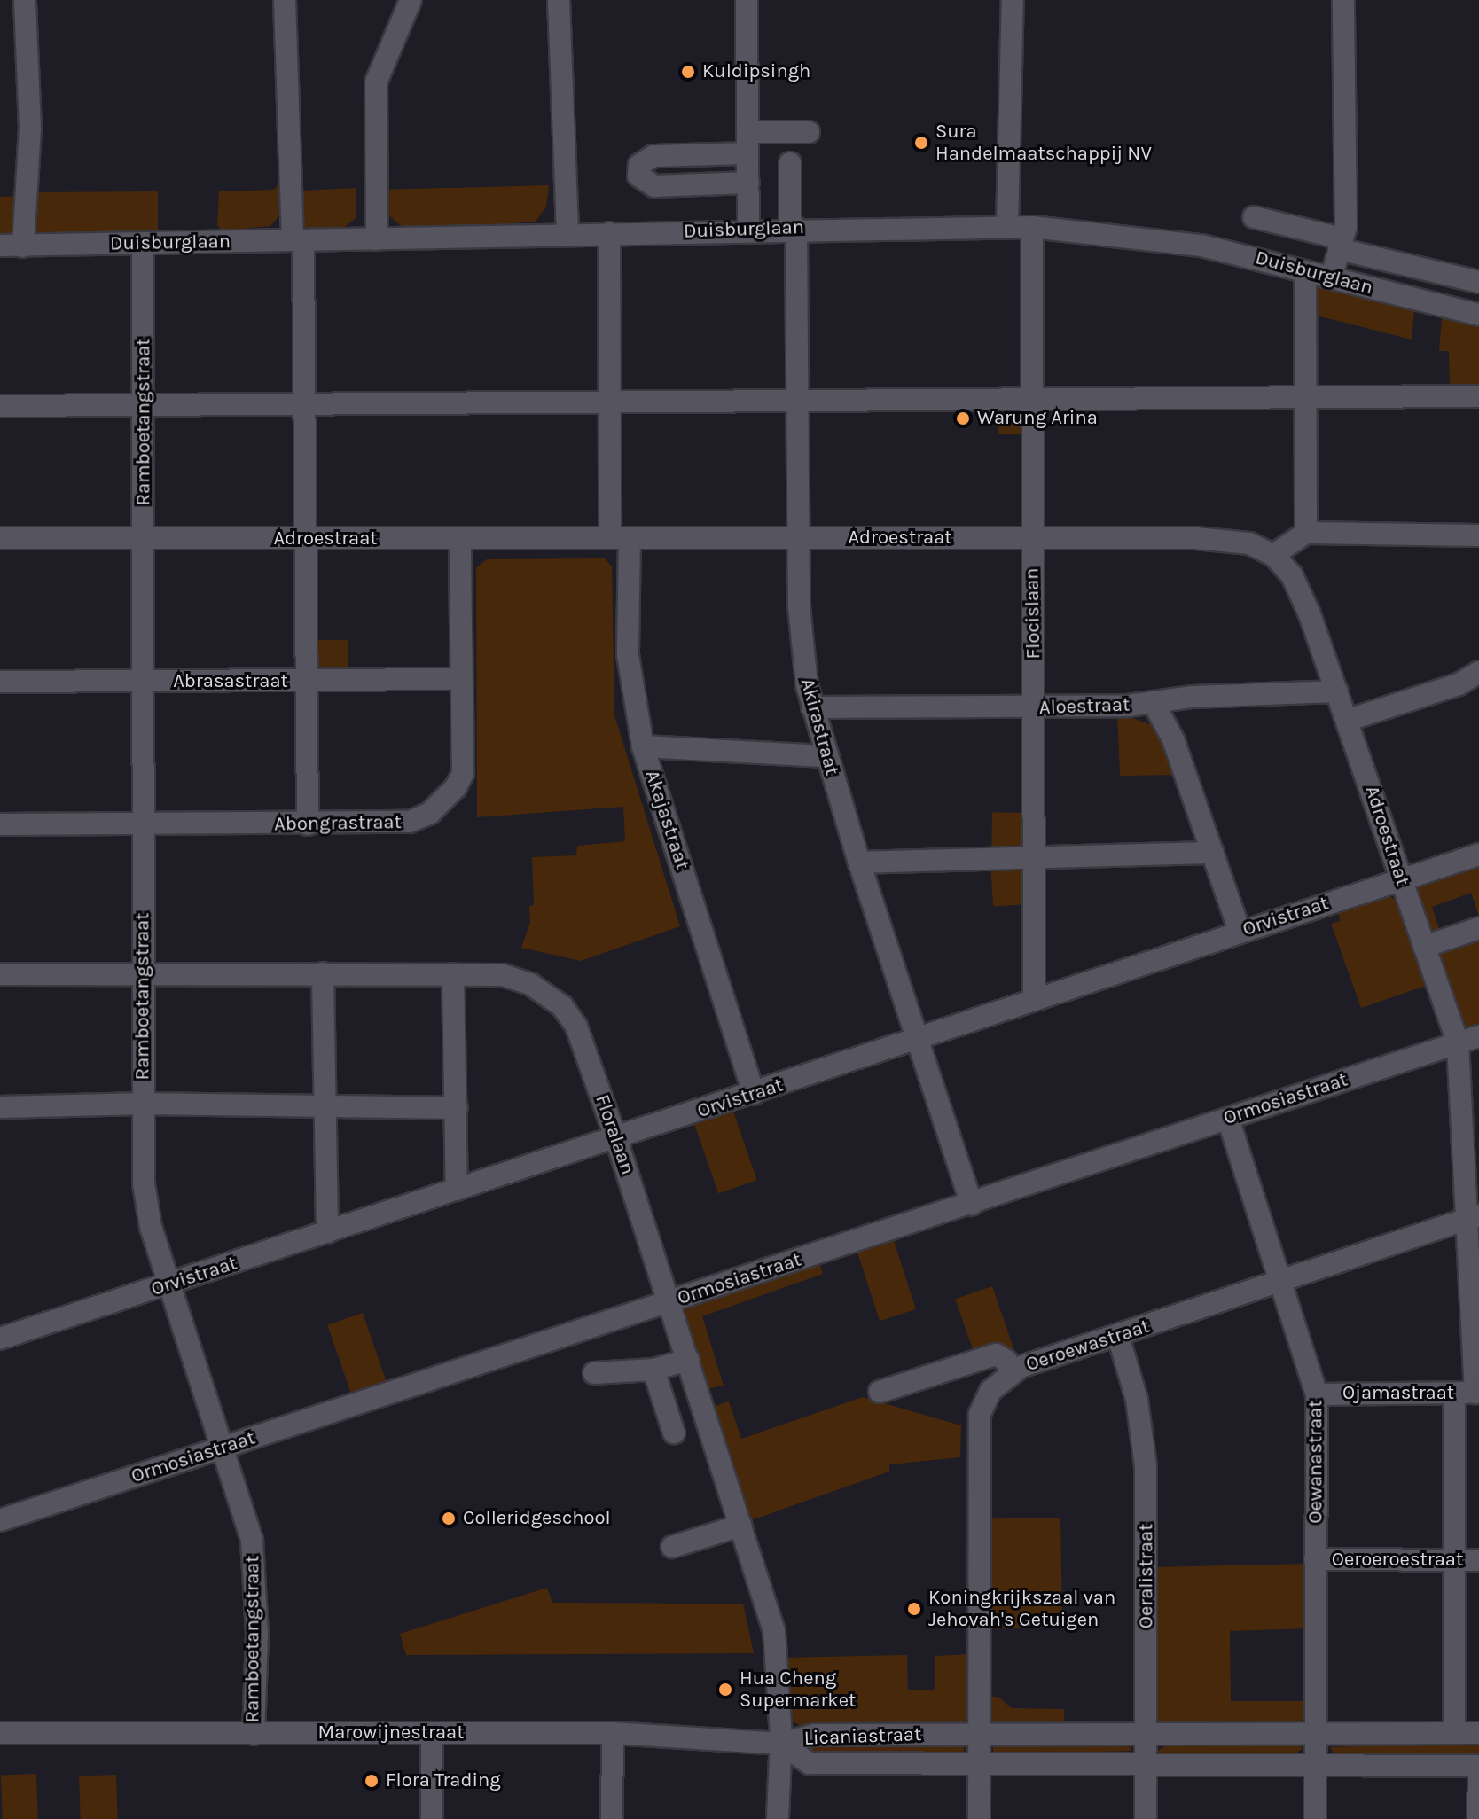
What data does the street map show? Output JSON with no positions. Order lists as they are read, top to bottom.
{
  "streets": {
    "street": [
      "Duisburglaan",
      "Ramboetangstraat",
      "Adroestraat",
      "Flocislaan",
      "Abrasastraat",
      "Aloestraat",
      "Akirastraat",
      "Akajastraat",
      "Abongrastraat",
      "Orvistraat",
      "Ormosiastraat",
      "Floralaan",
      "Oeroewastraat",
      "Ojamastraat",
      "Oewanastraat",
      "Oeroeroestraat",
      "Oeralistraat",
      "Marowijnestraat",
      "Licaniastraat"
    ]
  },
  "crossings": [
    ["Duisburglaan", "Ramboetangstraat"],
    ["Duisburglaan", "Flocislaan"],
    ["Duisburglaan", "Akirastraat"],
    ["Duisburglaan", "Akajastraat"],
    ["Ramboetangstraat", "Adroestraat"],
    ["Ramboetangstraat", "Abrasastraat"],
    ["Ramboetangstraat", "Abongrastraat"],
    ["Ramboetangstraat", "Orvistraat"],
    ["Ramboetangstraat", "Ormosiastraat"],
    ["Ramboetangstraat", "Floralaan"],
    ["Ramboetangstraat", "Marowijnestraat"],
    ["Adroestraat", "Flocislaan"],
    ["Adroestraat", "Akirastraat"],
    ["Adroestraat", "Akajastraat"],
    ["Adroestraat", "Abongrastraat"],
    ["Adroestraat", "Orvistraat"],
    ["Adroestraat", "Ormosiastraat"],
    ["Adroestraat", "Oeroewastraat"],
    ["Adroestraat", "Ojamastraat"],
    ["Adroestraat", "Oeroeroestraat"],
    ["Adroestraat", "Licaniastraat"],
    ["Flocislaan", "Aloestraat"],
    ["Flocislaan", "Orvistraat"],
    ["Abrasastraat", "Abongrastraat"],
    ["Aloestraat", "Akirastraat"],
    ["Aloestraat", "Orvistraat"],
    ["Akirastraat", "Orvistraat"],
    ["Akirastraat", "Ormosiastraat"],
    ["Akajastraat", "Orvistraat"],
    ["Orvistraat", "Floralaan"],
    ["Ormosiastraat", "Floralaan"],
    ["Ormosiastraat", "Oewanastraat"],
    ["Floralaan", "Marowijnestraat"],
    ["Floralaan", "Licaniastraat"],
    ["Oeroewastraat", "Oewanastraat"],
    ["Oeroewastraat", "Oeralistraat"],
    ["Oeroewastraat", "Licaniastraat"],
    ["Ojamastraat", "Oewanastraat"],
    ["Oewanastraat", "Oeroeroestraat"],
    ["Oewanastraat", "Licaniastraat"],
    ["Oeralistraat", "Licaniastraat"],
    ["Marowijnestraat", "Licaniastraat"]
  ],
  "places": [
    "Kuldipsingh",
    "Sura Handelmaatschappij NV",
    "Warung Arina",
    "Colleridgeschool",
    "Koningkrijkszaal van Jehovah's Getuigen",
    "Hua Cheng Supermarket",
    "Flora Trading"
  ]
}
